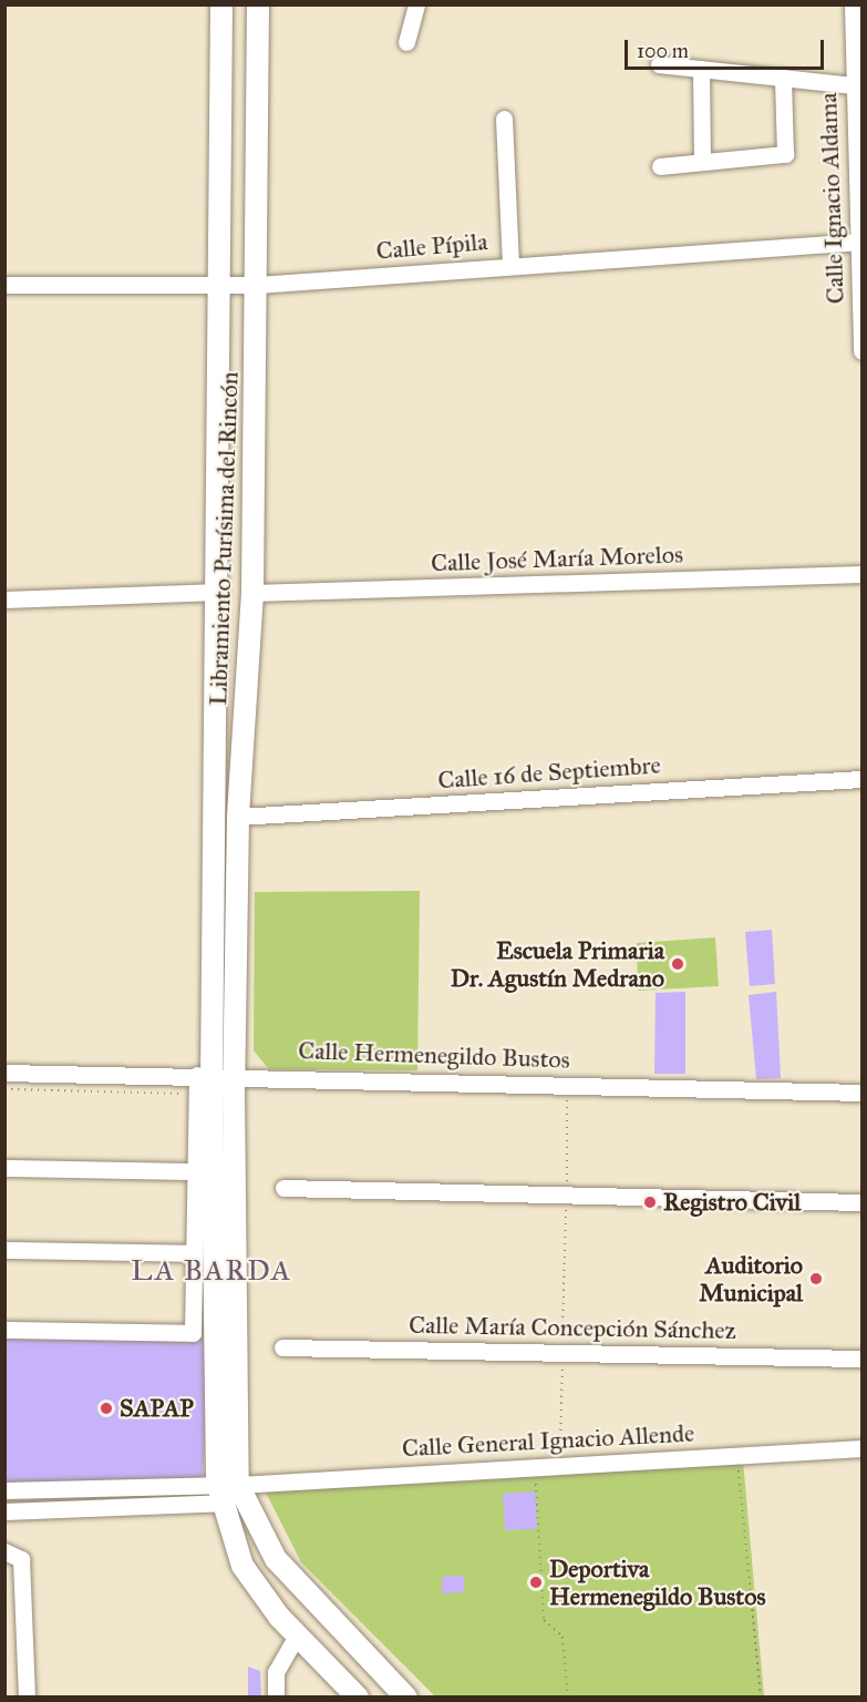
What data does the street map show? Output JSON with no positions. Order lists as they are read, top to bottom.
{
  "streets": {
    "main road": ["Libramiento Purísima del Rincón"],
    "street": [
      "Calle Ignacio Aldama",
      "Calle Pípila",
      "Calle José María Morelos",
      "Calle 16 de Septiembre",
      "Calle Hermenegildo Bustos",
      "Calle María Concepción Sánchez",
      "Calle General Ignacio Allende"
    ]
  },
  "crossings": [
    ["Calle Ignacio Aldama", "Calle Pípila"],
    ["Calle Pípila", "Libramiento Purísima del Rincón"],
    ["Libramiento Purísima del Rincón", "Calle José María Morelos"],
    ["Libramiento Purísima del Rincón", "Calle 16 de Septiembre"],
    ["Libramiento Purísima del Rincón", "Calle Hermenegildo Bustos"],
    ["Libramiento Purísima del Rincón", "Calle General Ignacio Allende"]
  ],
  "districts": ["LA BARDA"],
  "places": [
    "Escuela Primaria Dr. Agustín Medrano",
    "Registro Civil",
    "Auditorio Municipal",
    "SAPAP",
    "Deportiva Hermenegildo Bustos"
  ],
  "scale_bar": "100 m"
}
